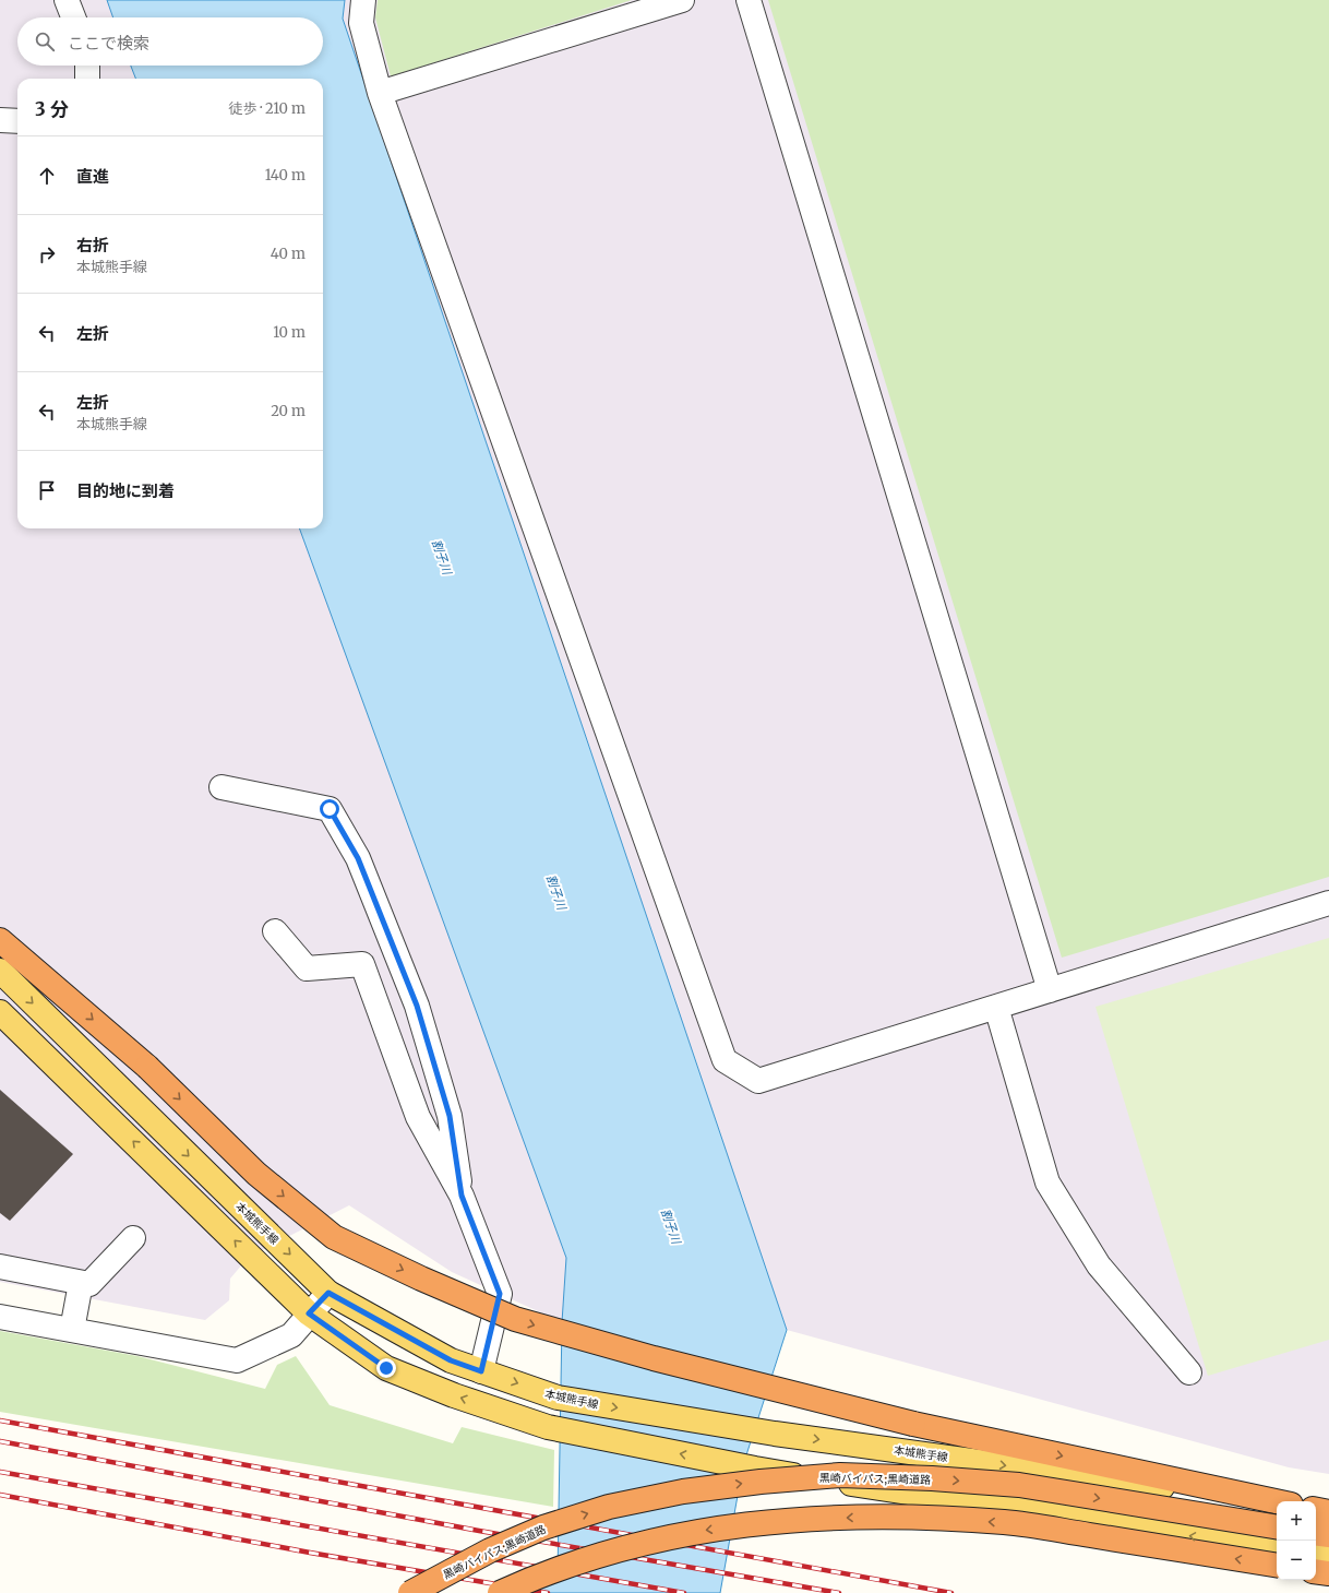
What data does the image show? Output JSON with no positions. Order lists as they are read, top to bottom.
{
  "streets": {
    "highway": ["黒崎バイパス;黒崎道路"],
    "main road": ["本城熊手線"]
  },
  "water": ["割子川"],
  "page": {
    "search": "ここで検索",
    "heading": ["3 分", "徒歩 · 210 m"],
    "list": [
      ["直進", "140 m"],
      ["右折", "本城熊手線", "40 m"],
      ["左折", "10 m"],
      ["左折", "本城熊手線", "20 m"],
      "目的地に到着"
    ],
    "map_buttons": ["+", "−"]
  }
}
